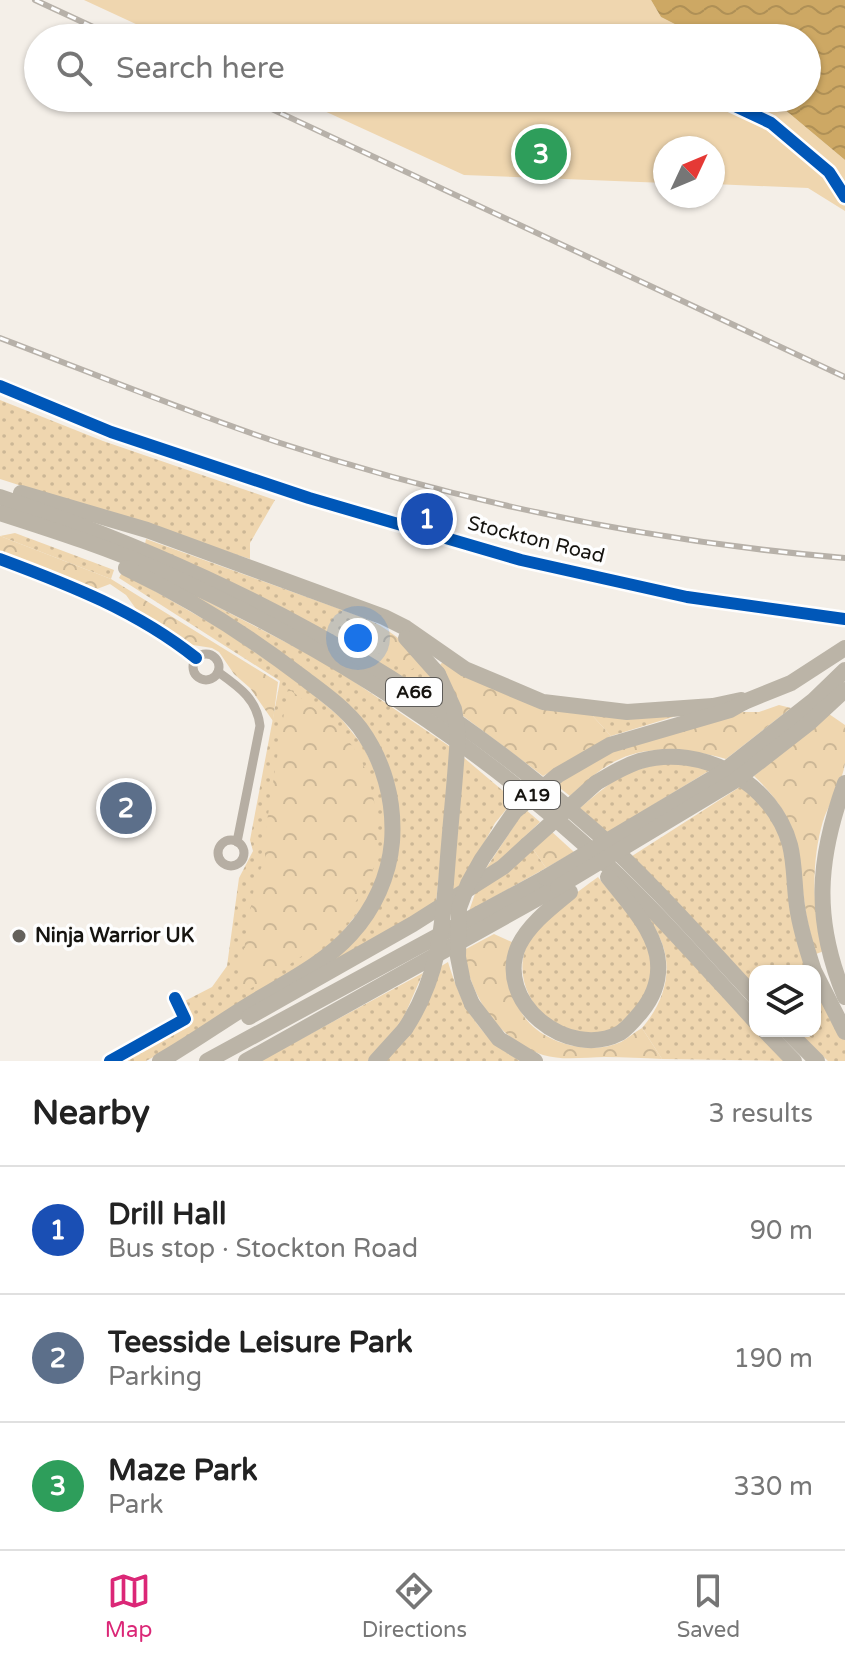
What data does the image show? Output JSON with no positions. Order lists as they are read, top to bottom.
{
  "streets": {
    "highway": ["A66", "A19"],
    "main road": ["Stockton Road"]
  },
  "places": ["Ninja Warrior UK"],
  "north": "top right",
  "page": {
    "search": "Search here",
    "pins": ["3", "1", "2"],
    "heading": ["Nearby", "3 results"],
    "list": [
      {
        "mark": "1",
        "name": "Drill Hall",
        "note": "Bus stop · Stockton Road",
        "value": "90 m"
      },
      {
        "mark": "2",
        "name": "Teesside Leisure Park",
        "note": "Parking",
        "value": "190 m"
      },
      {
        "mark": "3",
        "name": "Maze Park",
        "note": "Park",
        "value": "330 m"
      }
    ],
    "nav": ["Map", "Directions", "Saved"]
  }
}
